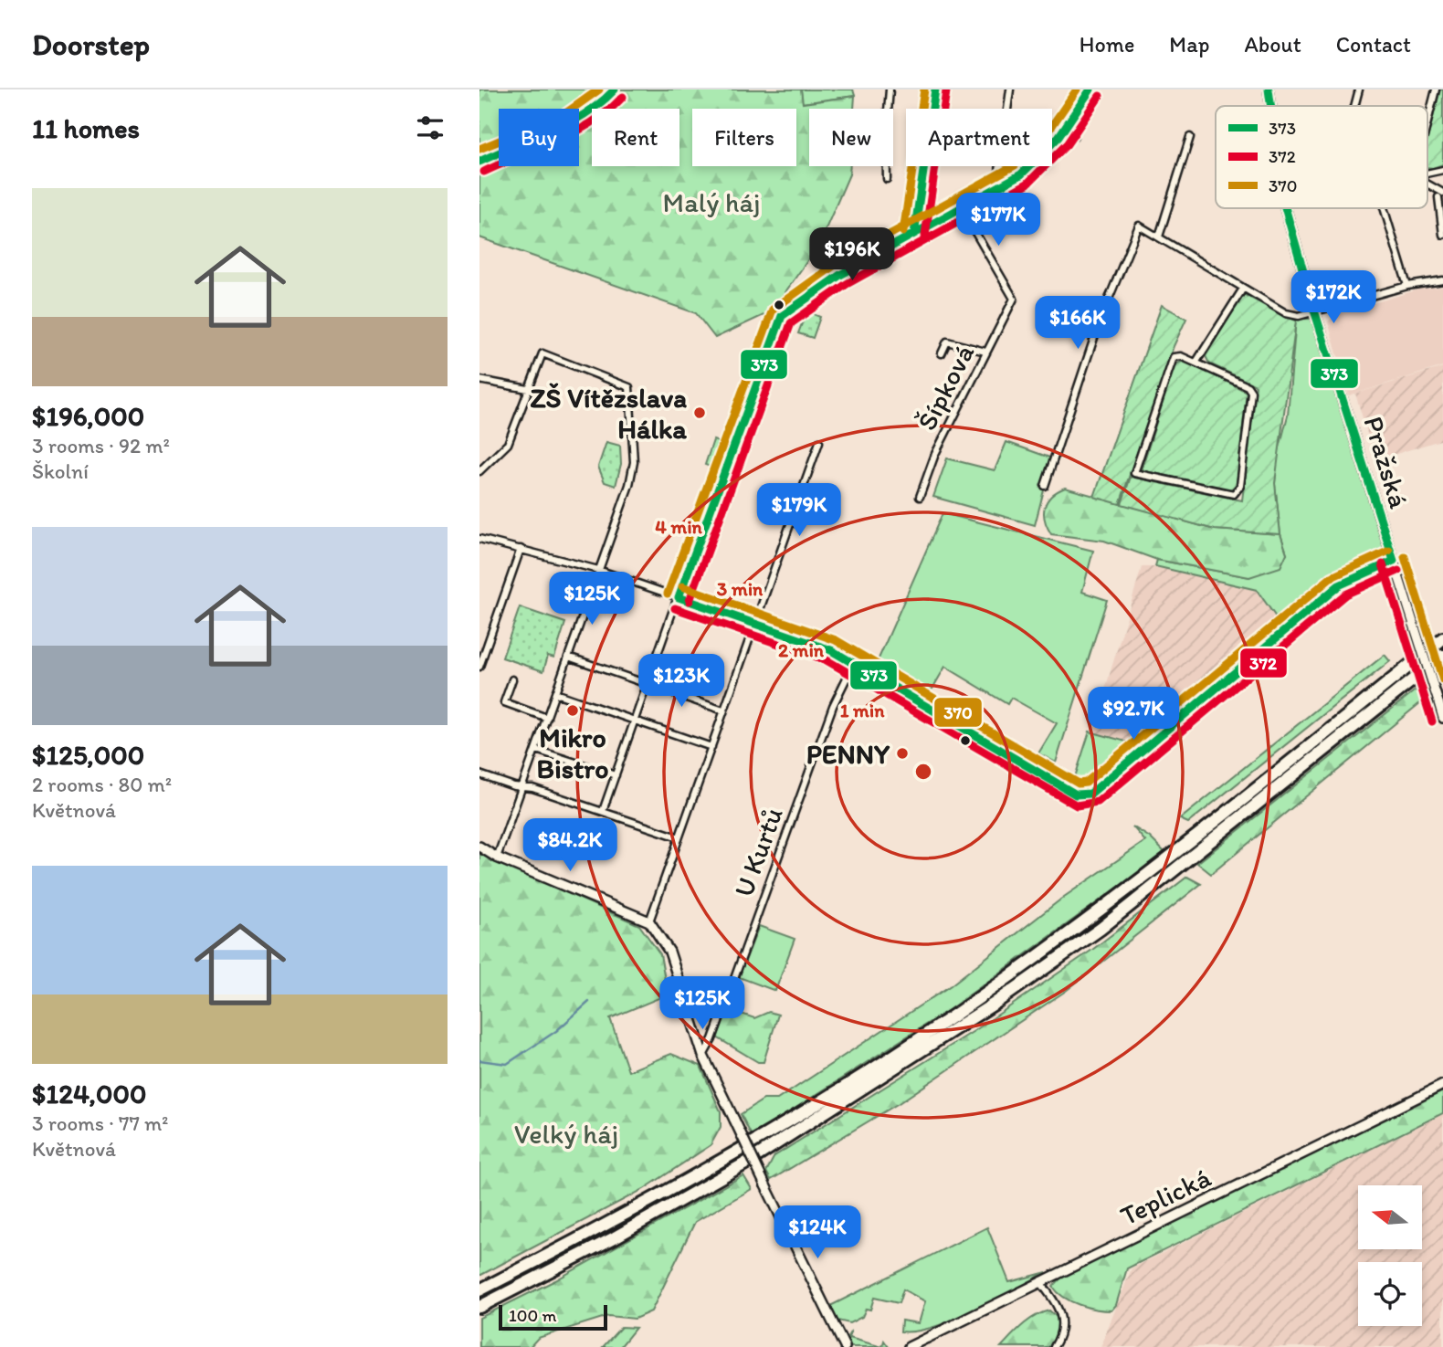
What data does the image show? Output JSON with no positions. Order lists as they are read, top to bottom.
{
  "streets": {
    "street": [
      "Šípková",
      "Pražská",
      "U Kurtů",
      "Teplická"
    ]
  },
  "parks": ["Malý háj", "Velký háj"],
  "places": ["ZŠ Vítězslava Hálka", "Mikro Bistro", "PENNY"],
  "lines": ["transit line 373", "transit line 370", "transit line 372"],
  "legend": ["373", "372", "370"],
  "scale_bar": "100 m",
  "north": "left",
  "page": {
    "header": "Doorstep",
    "nav": [
      "Home",
      "Map",
      "About",
      "Contact"
    ],
    "heading": "11 homes",
    "chip": [
      "Buy",
      "Rent",
      "Filters",
      "New",
      "Apartment"
    ],
    "list": [
      {
        "name": "$196,000",
        "note": "3 rooms · 92 m² · Školní"
      },
      {
        "name": "$125,000",
        "note": "2 rooms · 80 m² · Květnová"
      },
      {
        "name": "$124,000",
        "note": "3 rooms · 77 m² · Květnová"
      }
    ],
    "price": [
      "$177K",
      "$196K",
      "$172K",
      "$166K",
      "$179K",
      "$125K",
      "$123K",
      "$92.7K",
      "$84.2K",
      "$125K",
      "$124K"
    ],
    "scale": "100 m"
  },
  "rings": [
    "4 min",
    "3 min",
    "2 min",
    "1 min"
  ]
}
